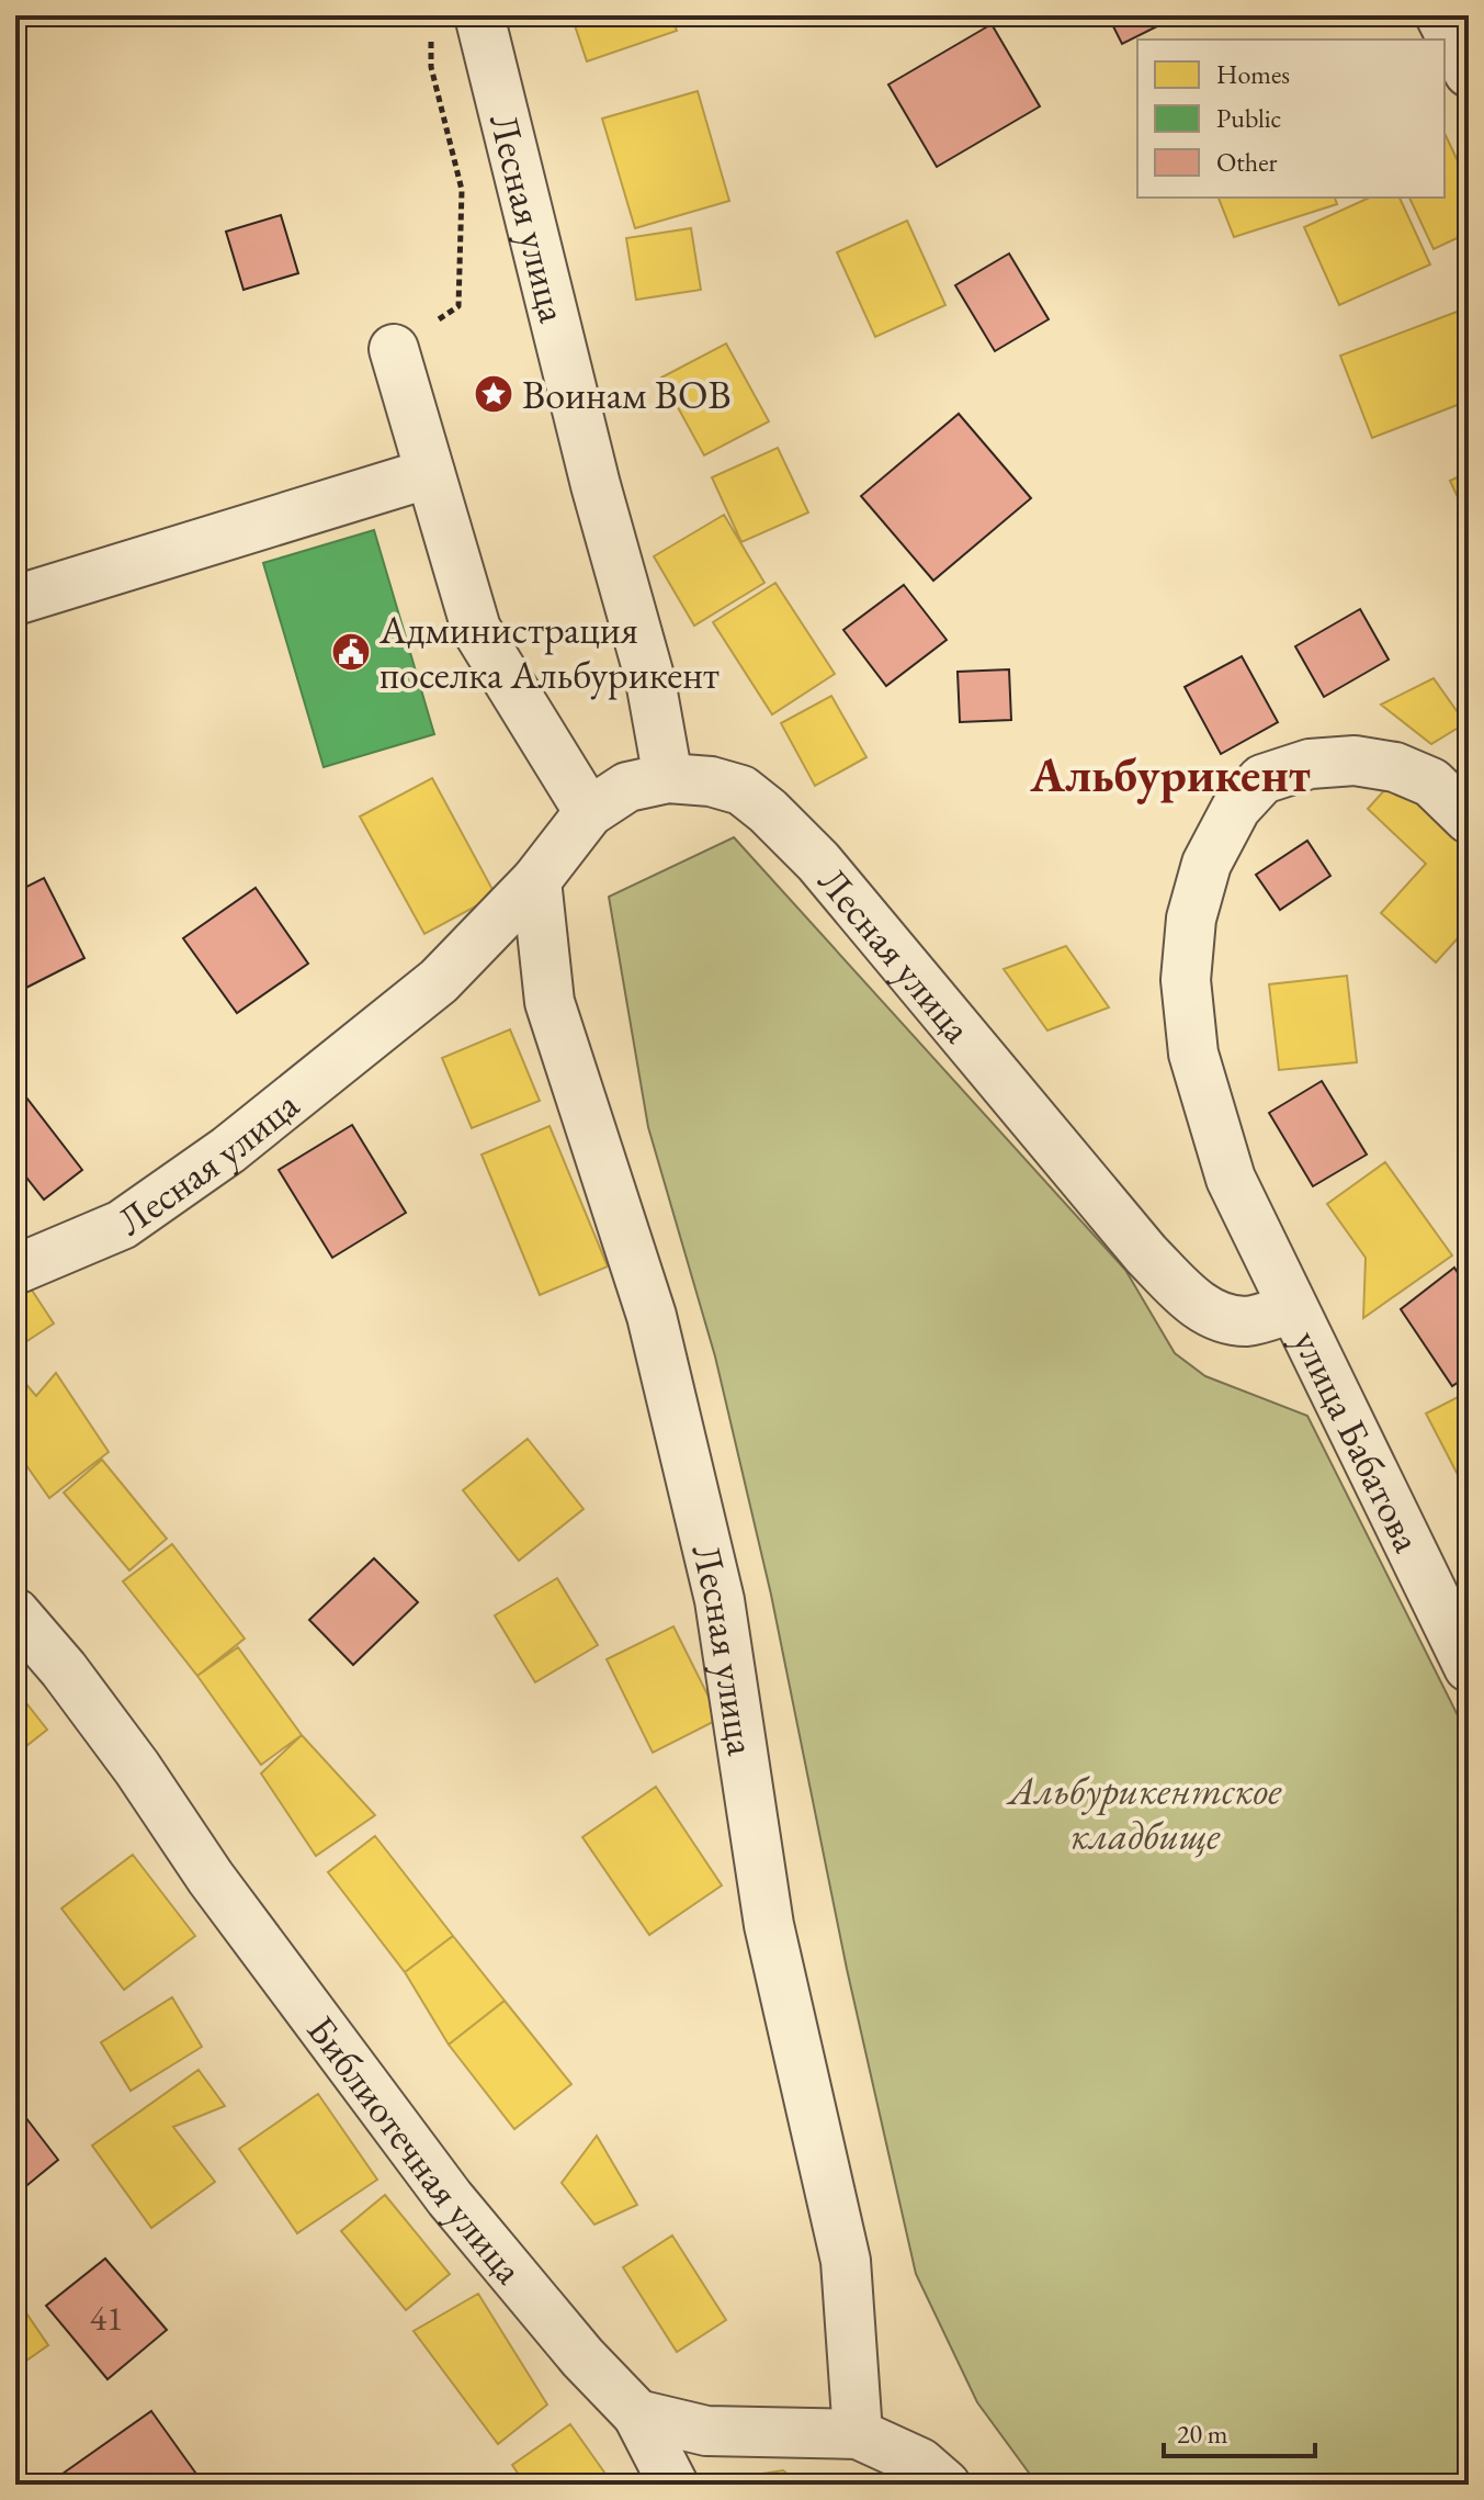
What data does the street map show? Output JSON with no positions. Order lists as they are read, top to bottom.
{
  "streets": {
    "street": ["Лесная улица", "улица Бабатова", "Библиотечная улица"]
  },
  "crossings": [
    ["Лесная улица", "улица Бабатова"]
  ],
  "districts": ["Альбурикент"],
  "parks": ["Альбурикентское кладбище"],
  "places": {
    "place": ["Воинам ВОВ"],
    "public building": ["Администрация поселка Альбурикент"]
  },
  "house_numbers": ["41"],
  "legend": ["Homes", "Public", "Other"],
  "scale_bar": "20 m"
}
